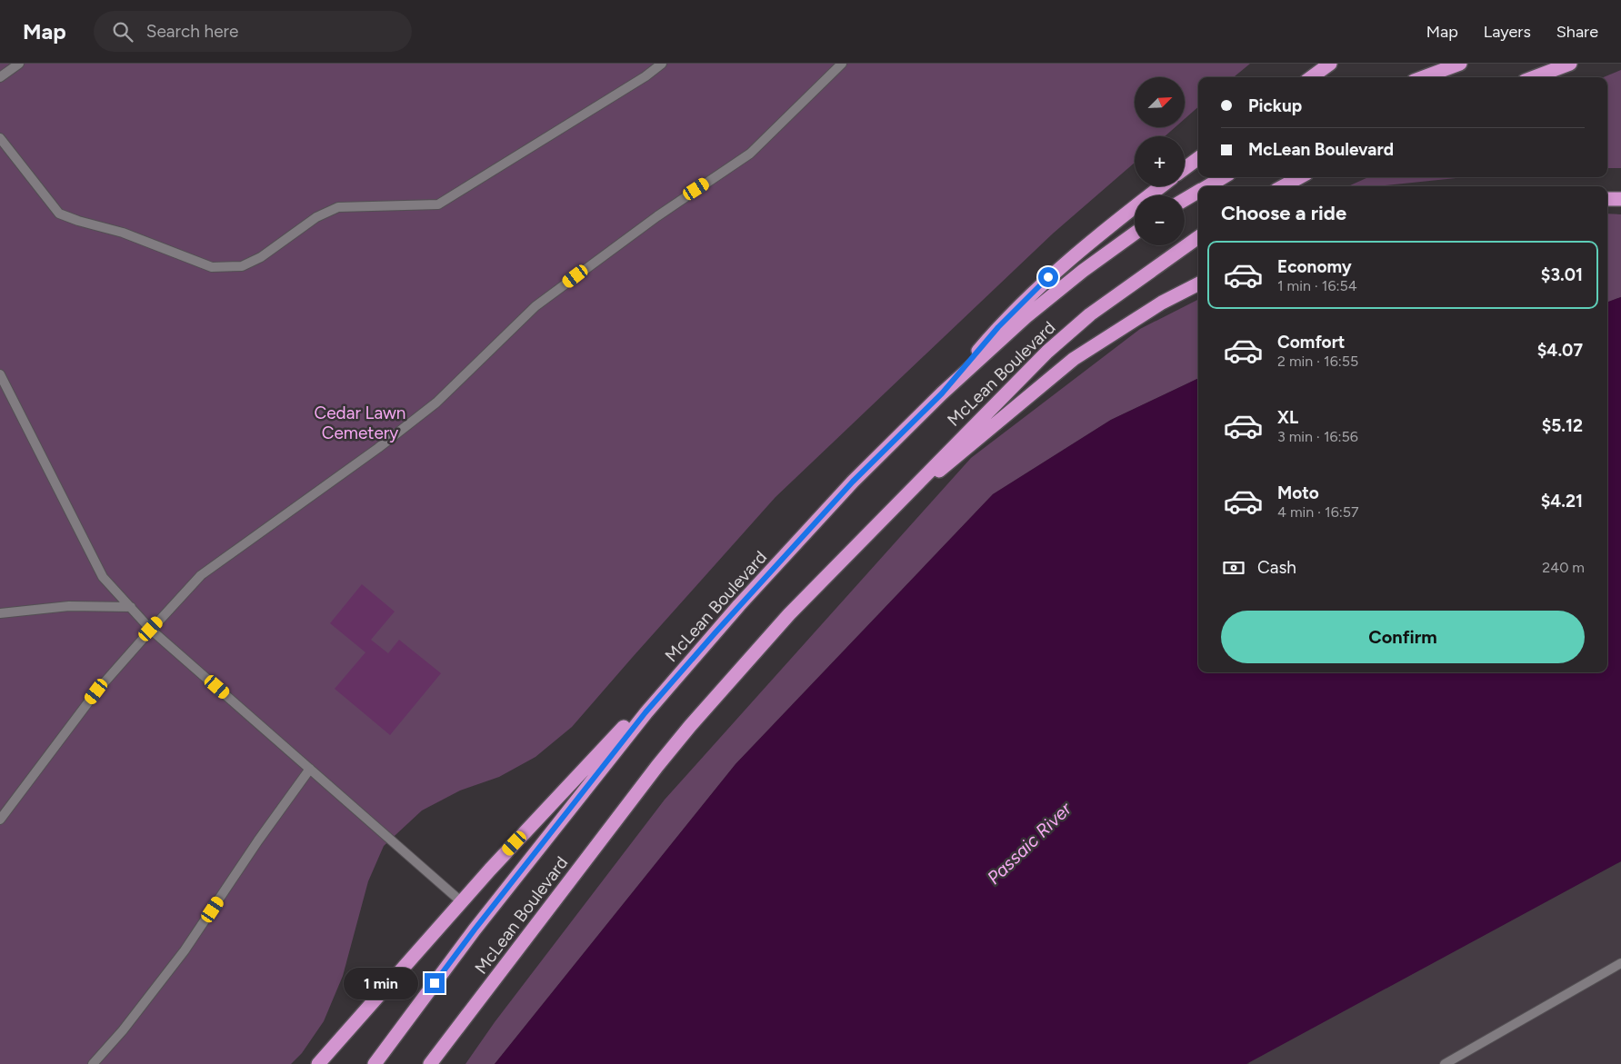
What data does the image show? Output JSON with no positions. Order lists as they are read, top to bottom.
{
  "streets": {
    "highway": ["McLean Boulevard"]
  },
  "water": ["Passaic River"],
  "parks": ["Cedar Lawn Cemetery"],
  "north": "top right",
  "page": {
    "header": "Map",
    "search": "Search here",
    "nav": ["Map", "Layers", "Share"],
    "map_buttons": ["+", "−"],
    "banner": ["Pickup", "McLean Boulevard"],
    "heading": "Choose a ride",
    "list": [
      {
        "name": "Economy",
        "note": "1 min · 16:54",
        "value": "$3.01"
      },
      {
        "name": "Comfort",
        "note": "2 min · 16:55",
        "value": "$4.07"
      },
      {
        "name": "XL",
        "note": "3 min · 16:56",
        "value": "$5.12"
      },
      {
        "name": "Moto",
        "note": "4 min · 16:57",
        "value": "$4.21"
      }
    ],
    "pay": ["Cash", "240 m"],
    "buttons": "Confirm",
    "bubble": "1 min"
  }
}
